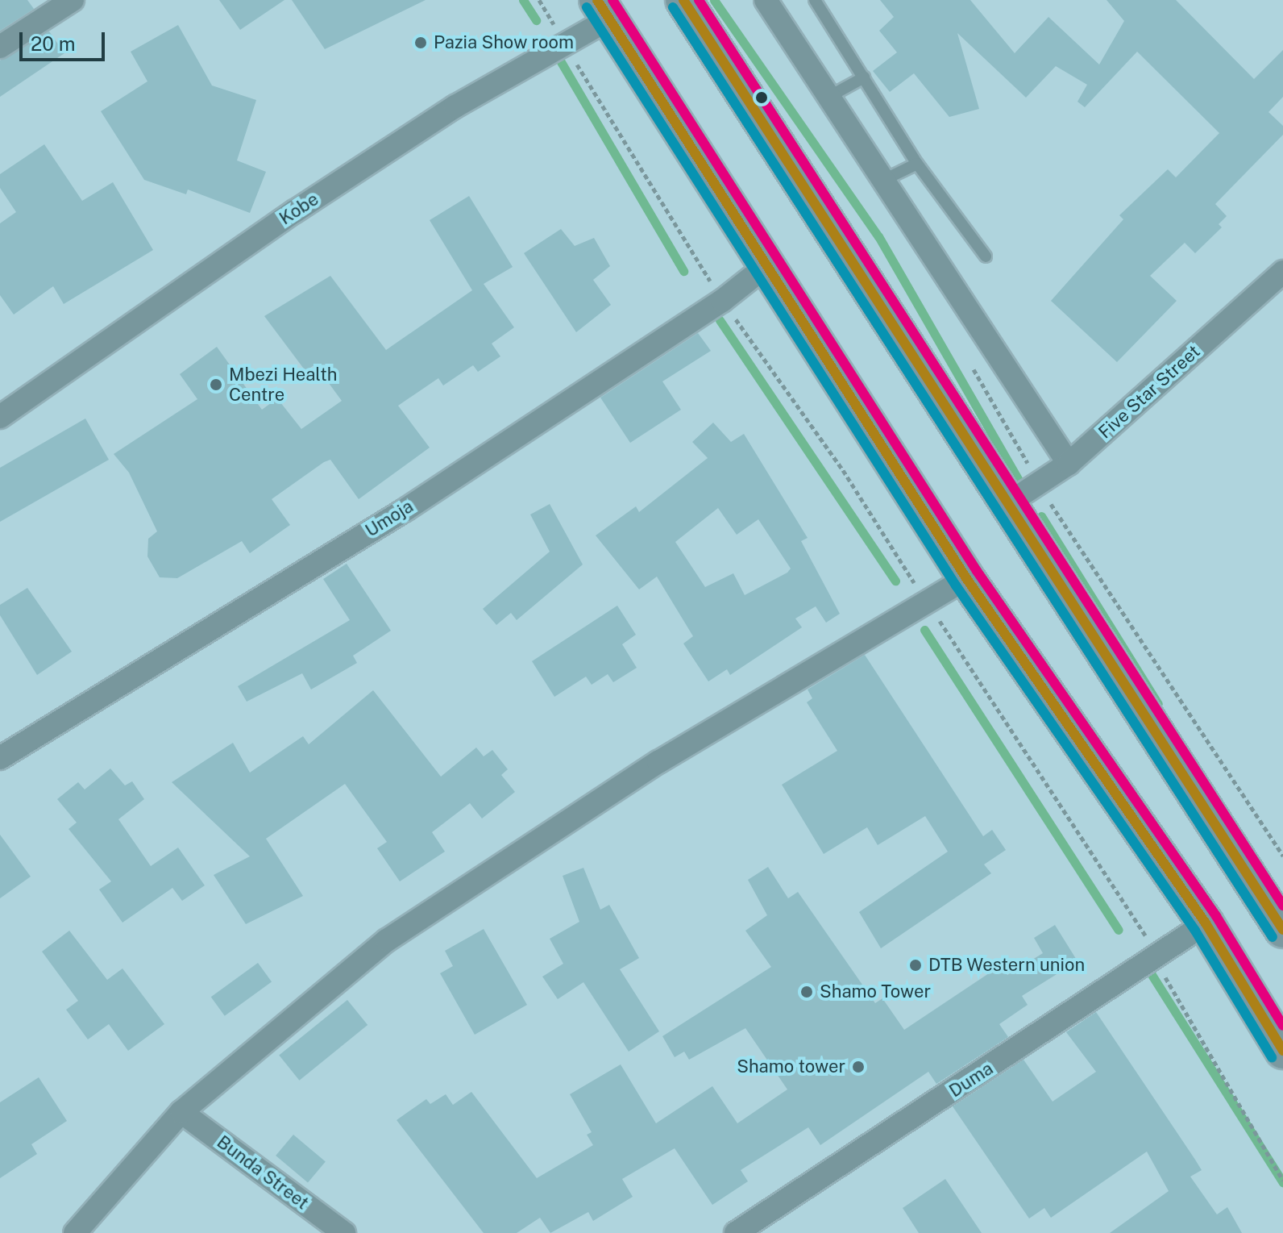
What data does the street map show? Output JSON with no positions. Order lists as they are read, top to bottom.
{
  "streets": {
    "street": [
      "Kobe",
      "Five Star Street",
      "Umoja",
      "Duma",
      "Bunda Street"
    ]
  },
  "places": [
    "Pazia Show room",
    "Mbezi Health Centre",
    "DTB Western union",
    "Shamo Tower",
    "Shamo tower"
  ],
  "scale_bar": "20 m"
}
